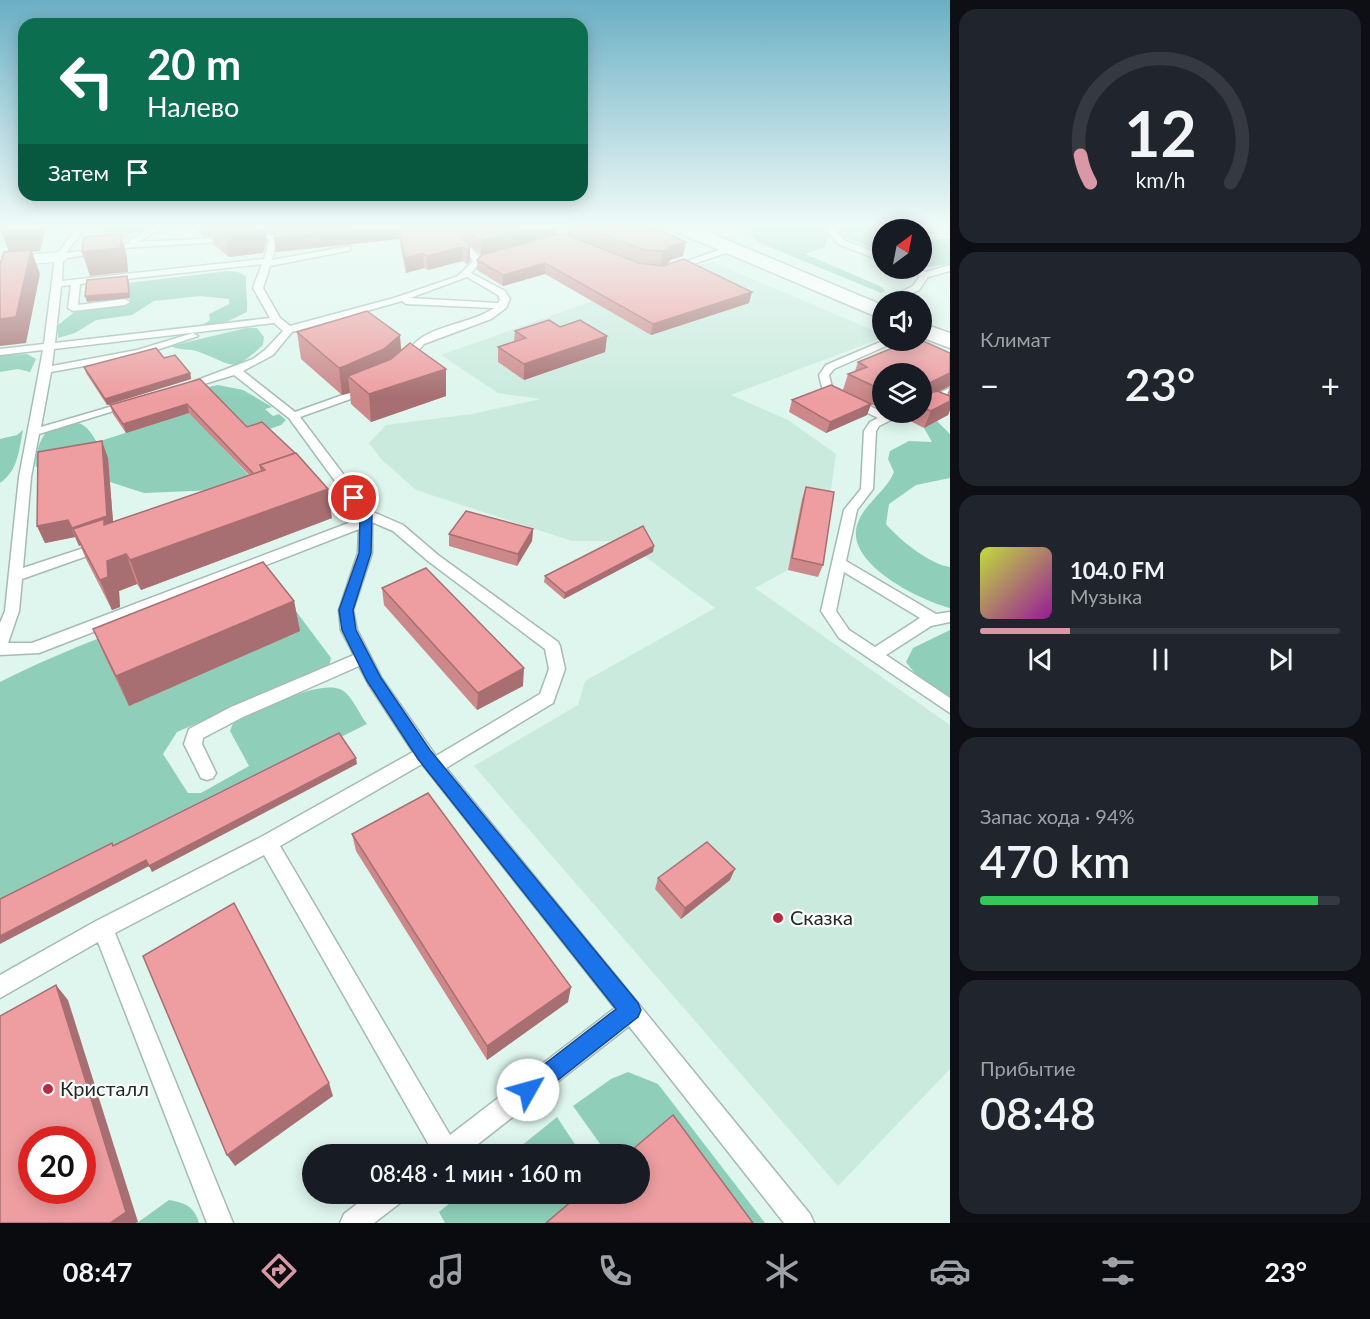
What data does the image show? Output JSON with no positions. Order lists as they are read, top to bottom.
{
  "places": ["Сказка", "Кристалл"],
  "north": "top right",
  "page": {
    "turn": ["20 m", "Налево"],
    "then": "Затем",
    "tile": [
      "Климат",
      ["Запас хода · 94%", "470 km"],
      ["Прибытие", "08:48"]
    ],
    "heat": ["−", "23°", "+"],
    "song": ["104.0 FM", "Музыка"],
    "limit": "20",
    "trip": "08:48 · 1 мин · 160 m",
    "tabs": ["08:47", "23°"],
    "gauge": ["12", "km/h"]
  }
}
